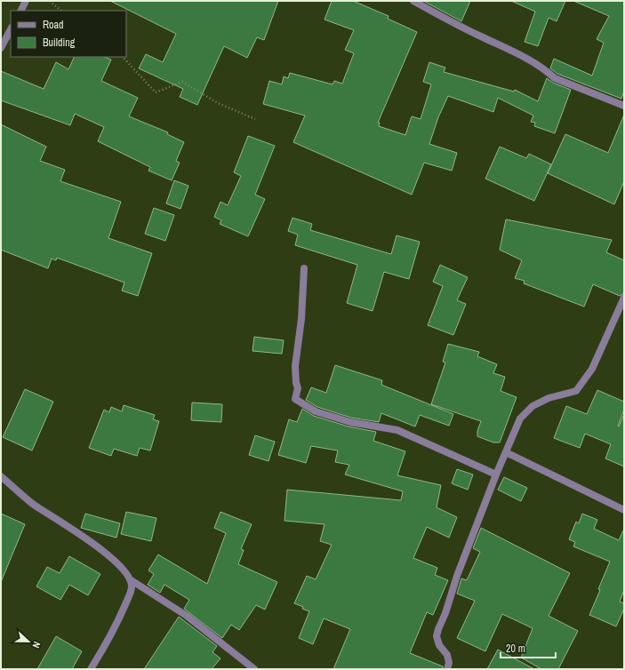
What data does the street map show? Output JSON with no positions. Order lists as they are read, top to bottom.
{
  "legend": ["Road", "Building"],
  "scale_bar": "20 m",
  "north": "right"
}
